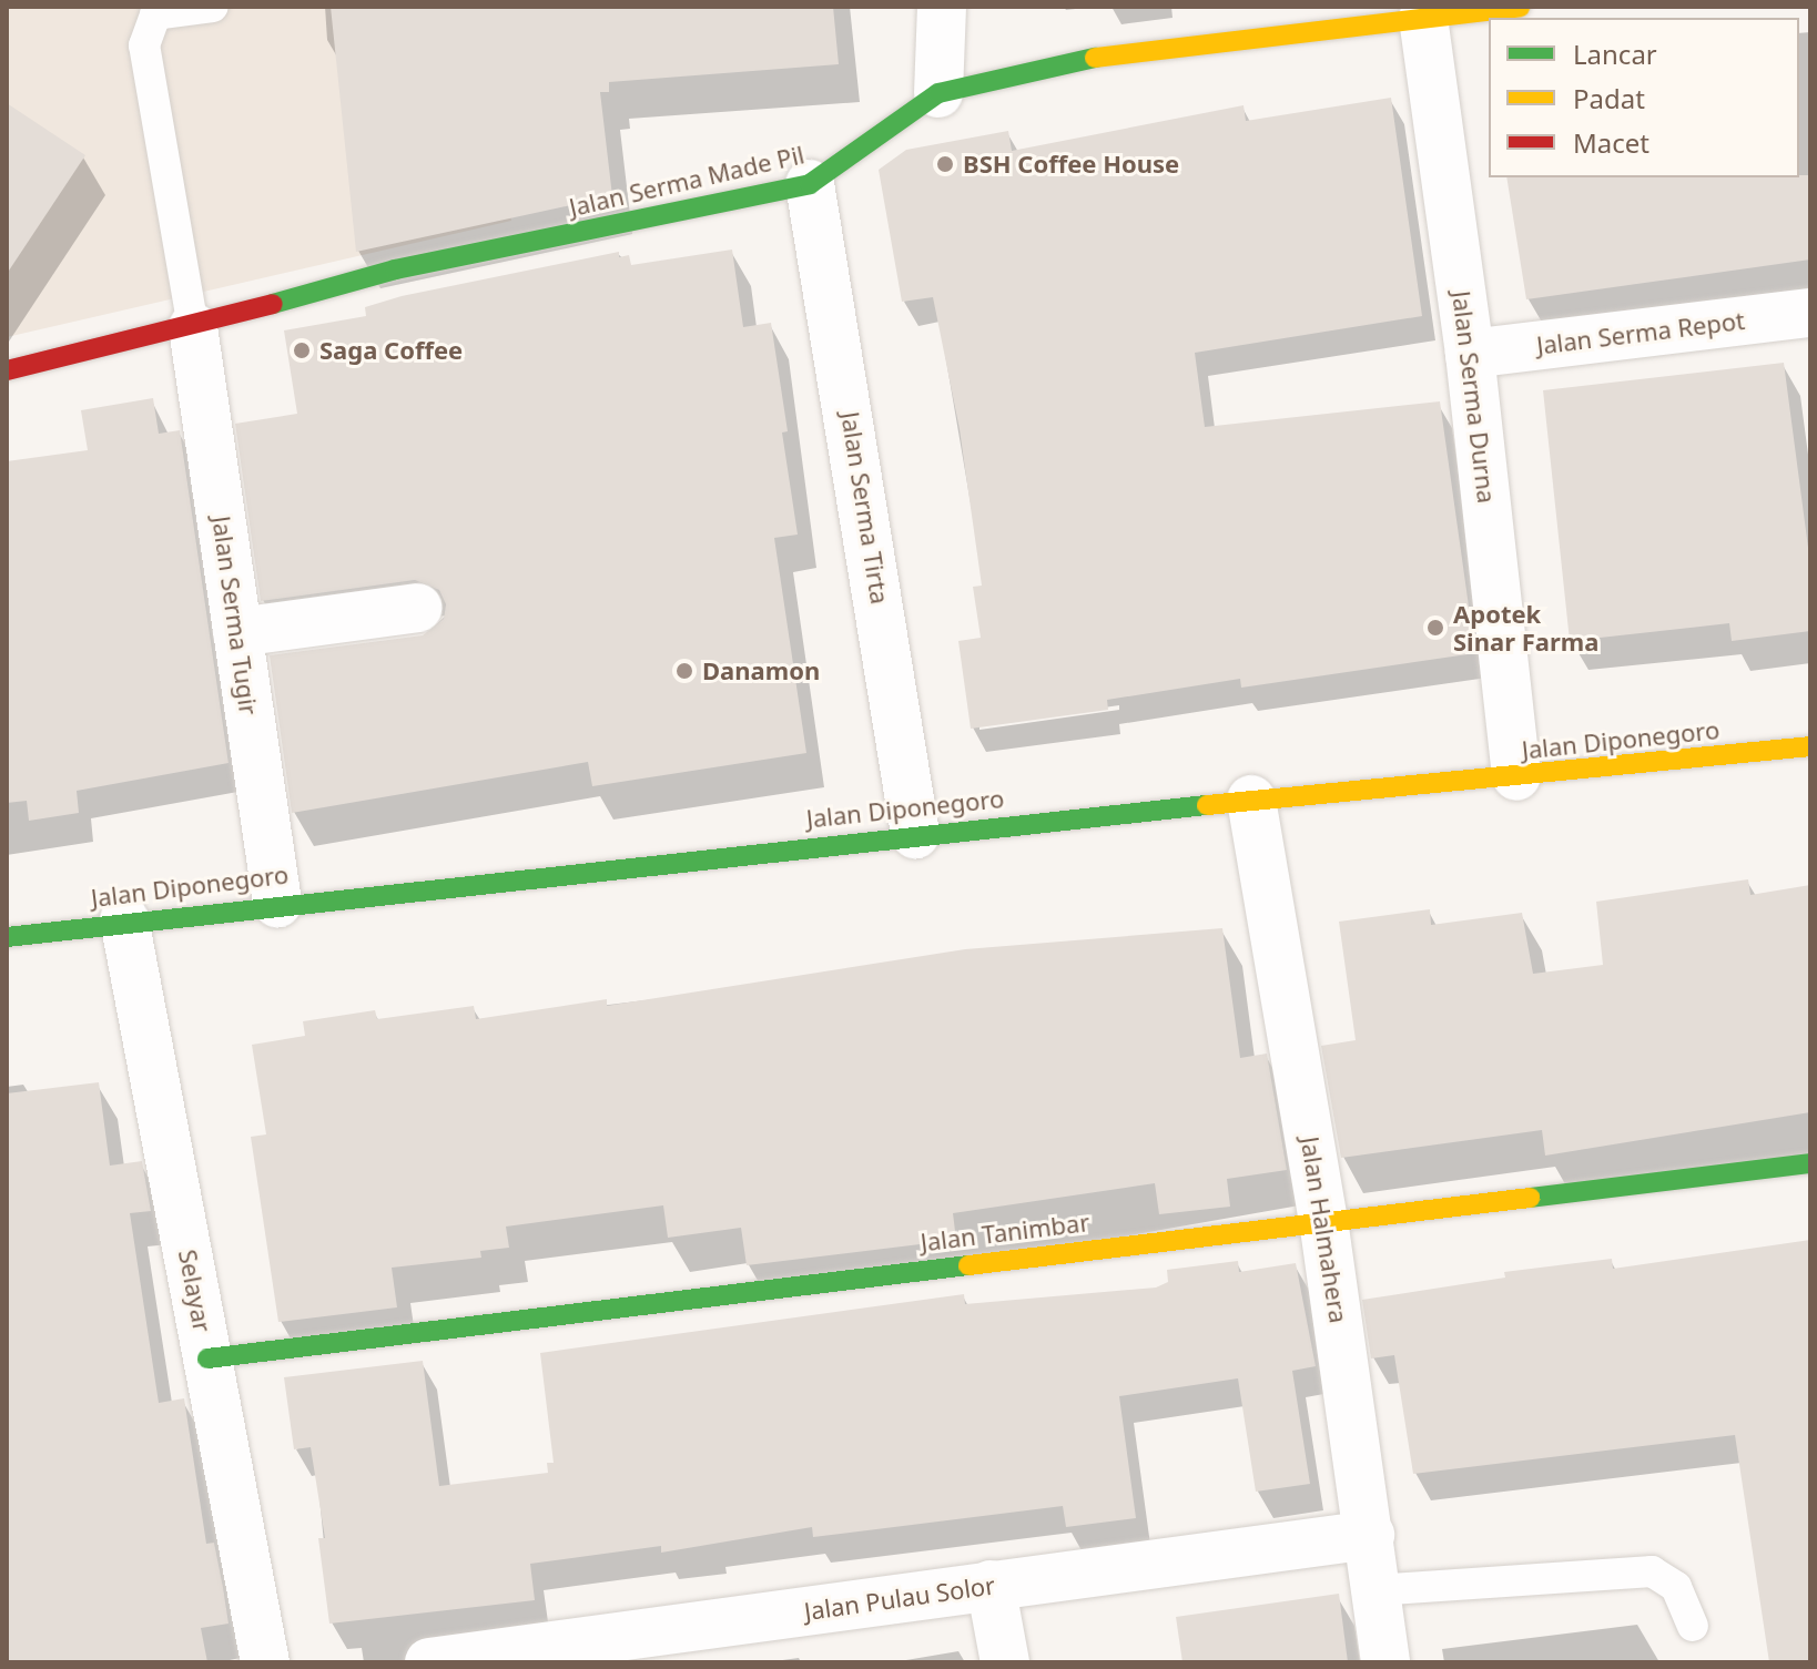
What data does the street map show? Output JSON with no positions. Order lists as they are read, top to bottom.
{
  "streets": {
    "street": [
      "Jalan Serma Made Pil",
      "Jalan Serma Repot",
      "Jalan Serma Durna",
      "Jalan Serma Tirta",
      "Jalan Serma Tugir",
      "Jalan Diponegoro",
      "Jalan Halmahera",
      "Jalan Tanimbar",
      "Selayar",
      "Jalan Pulau Solor"
    ]
  },
  "crossings": [
    ["Jalan Serma Made Pil", "Jalan Serma Durna"],
    ["Jalan Serma Made Pil", "Jalan Serma Tirta"],
    ["Jalan Serma Made Pil", "Jalan Serma Tugir"],
    ["Jalan Serma Repot", "Jalan Serma Durna"],
    ["Jalan Serma Durna", "Jalan Diponegoro"],
    ["Jalan Serma Tirta", "Jalan Diponegoro"],
    ["Jalan Serma Tugir", "Jalan Diponegoro"],
    ["Jalan Diponegoro", "Jalan Halmahera"],
    ["Jalan Diponegoro", "Selayar"],
    ["Jalan Halmahera", "Jalan Tanimbar"],
    ["Jalan Halmahera", "Jalan Pulau Solor"],
    ["Jalan Tanimbar", "Selayar"]
  ],
  "places": [
    "BSH Coffee House",
    "Saga Coffee",
    "Apotek Sinar Farma",
    "Danamon"
  ],
  "legend": ["Lancar", "Padat", "Macet"]
}
